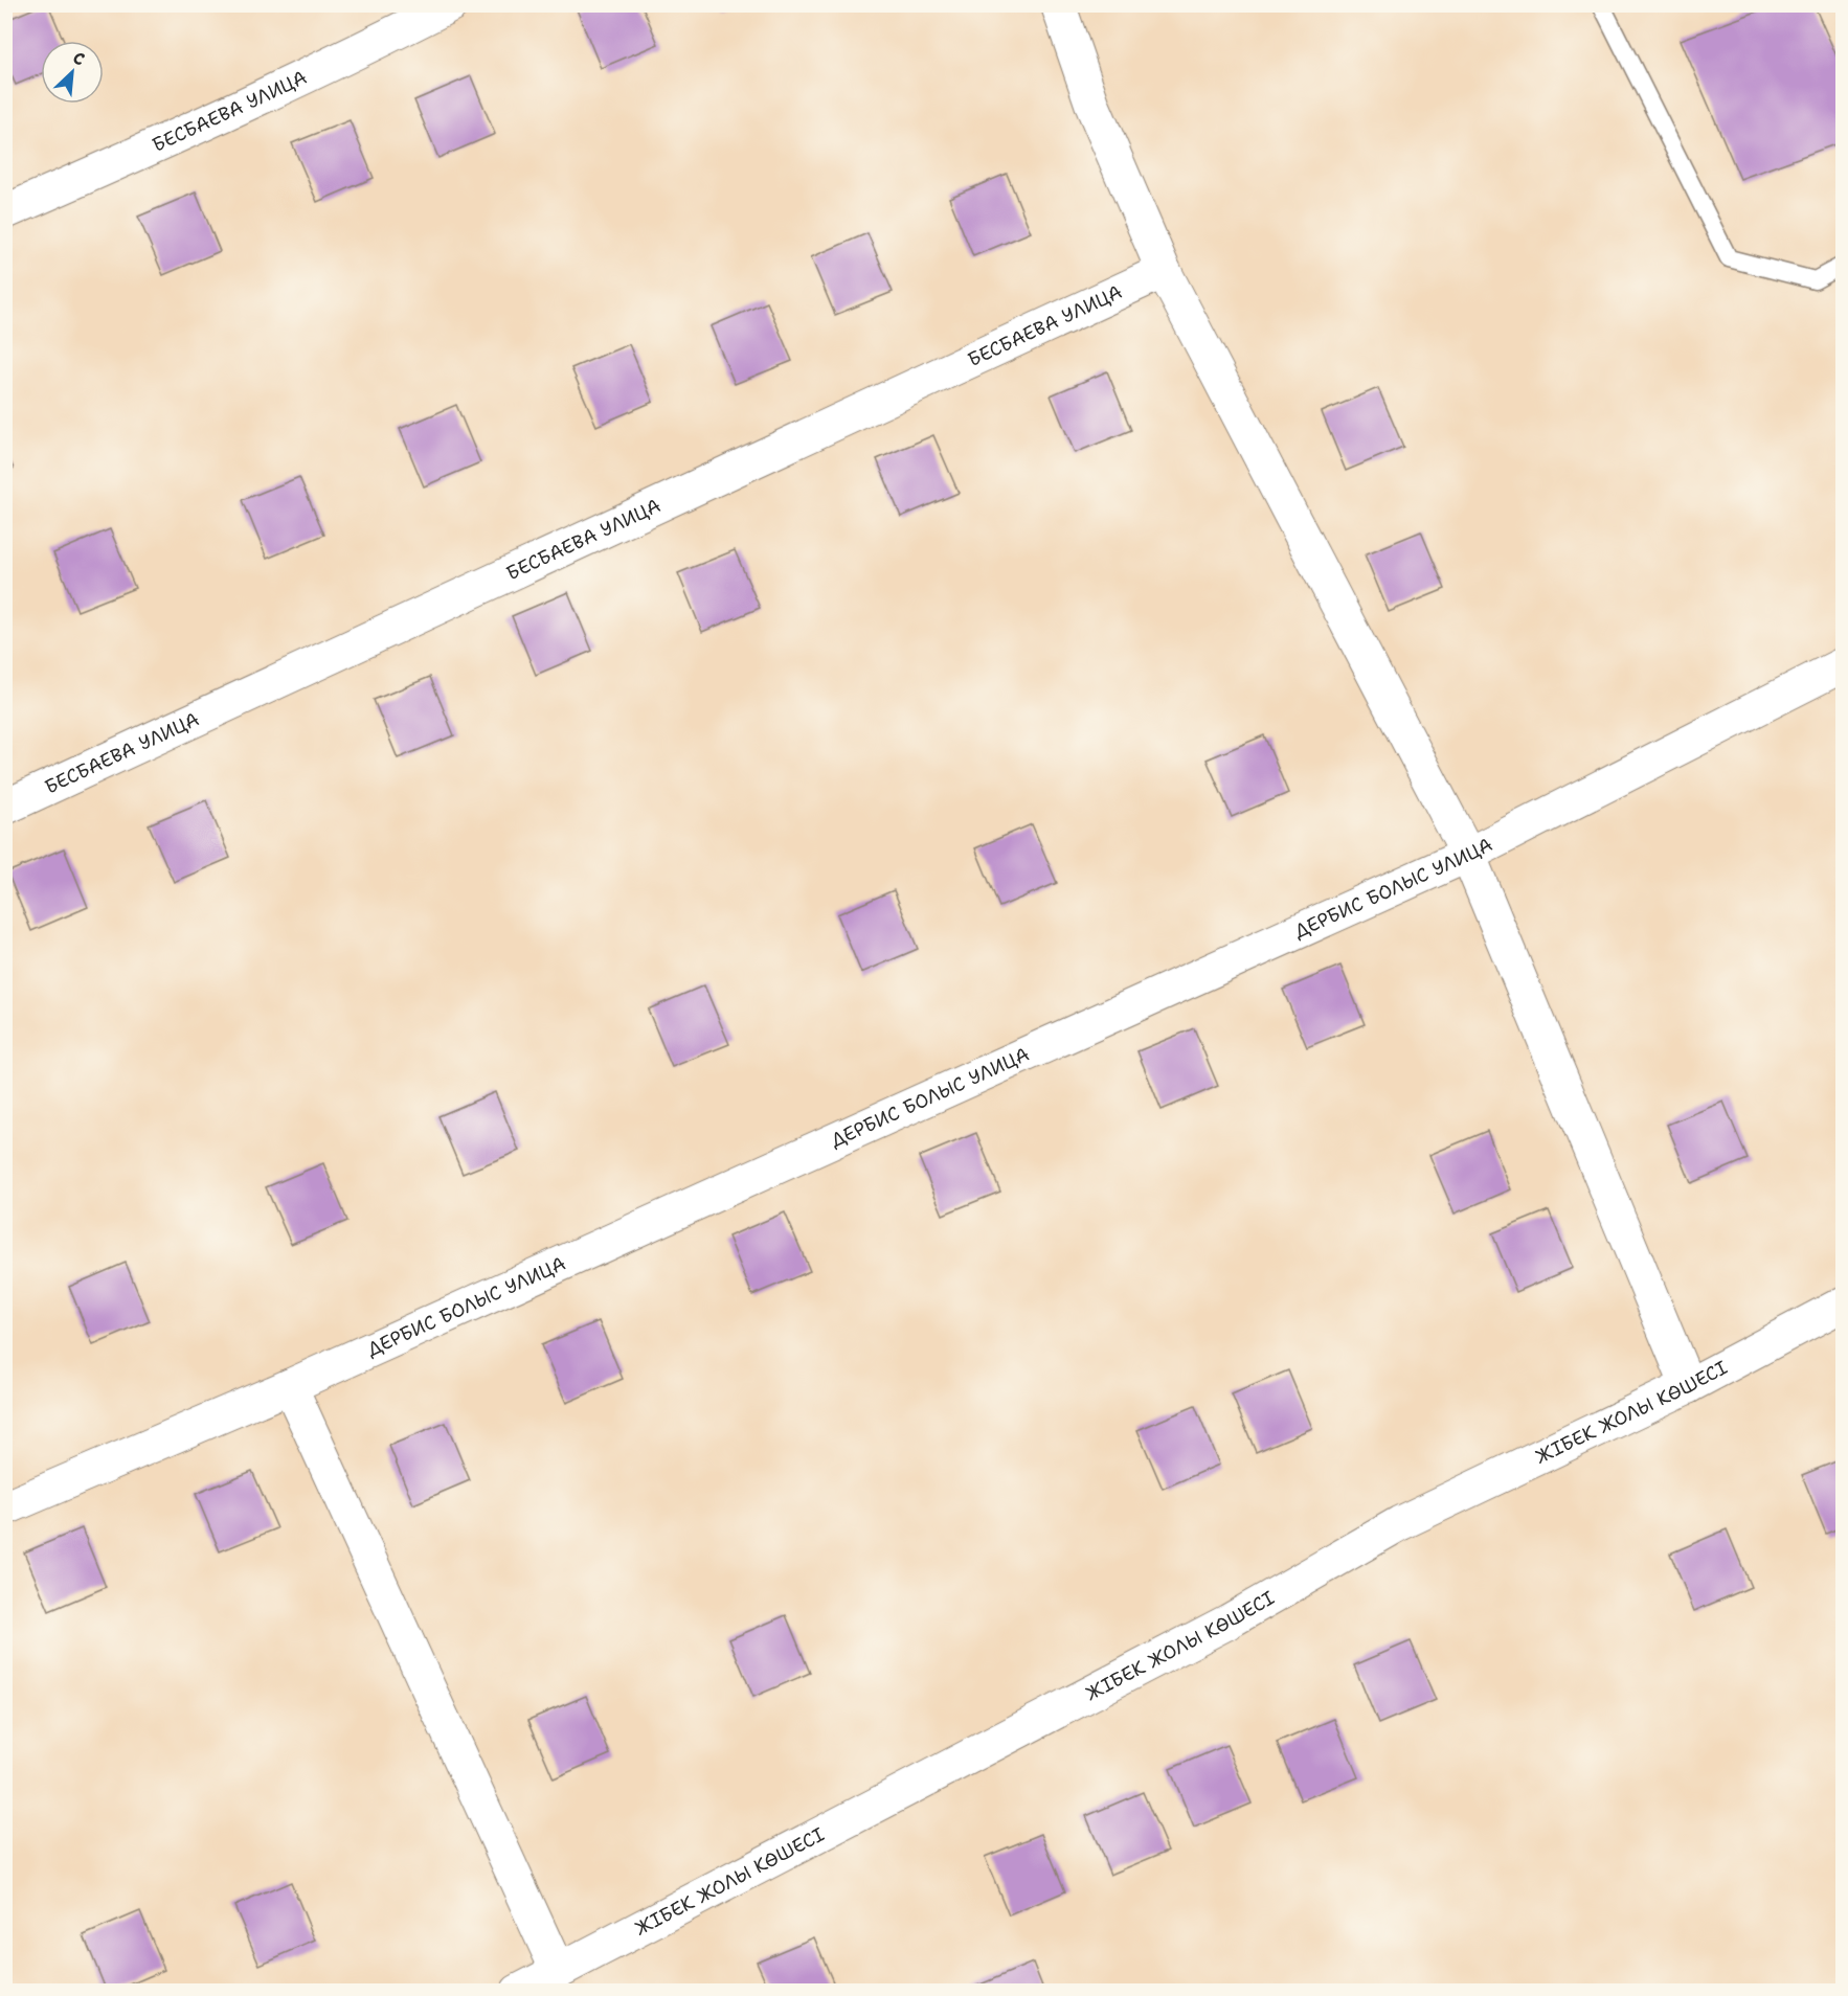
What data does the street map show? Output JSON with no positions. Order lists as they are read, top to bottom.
{
  "streets": {
    "street": ["БЕСБАЕВА УЛИЦА", "ДЕРБИС БОЛЫС УЛИЦА", "ЖІБЕК ЖОЛЫ КӨШЕСІ"]
  },
  "north": "top right"
}
